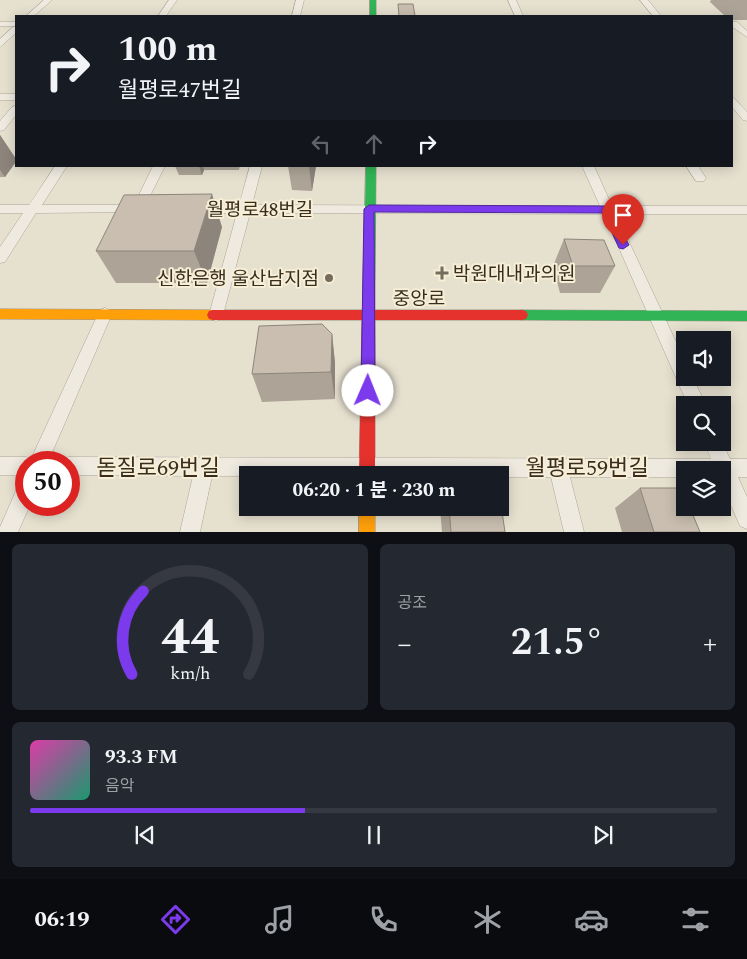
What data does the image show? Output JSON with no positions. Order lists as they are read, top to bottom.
{
  "streets": {
    "main road": ["중앙로"],
    "street": ["월평로48번길", "돋질로69번길", "월평로59번길"]
  },
  "places": {
    "health": ["박원대내과의원"],
    "other": ["신한은행 울산남지점"]
  },
  "page": {
    "turn": ["100 m", "월평로47번길"],
    "limit": "50",
    "trip": "06:20 · 1 분 · 230 m",
    "tile": "공조",
    "heat": ["−", "21.5°", "+"],
    "song": ["93.3 FM", "음악"],
    "tabs": "06:19",
    "gauge": ["44", "km/h"]
  }
}
